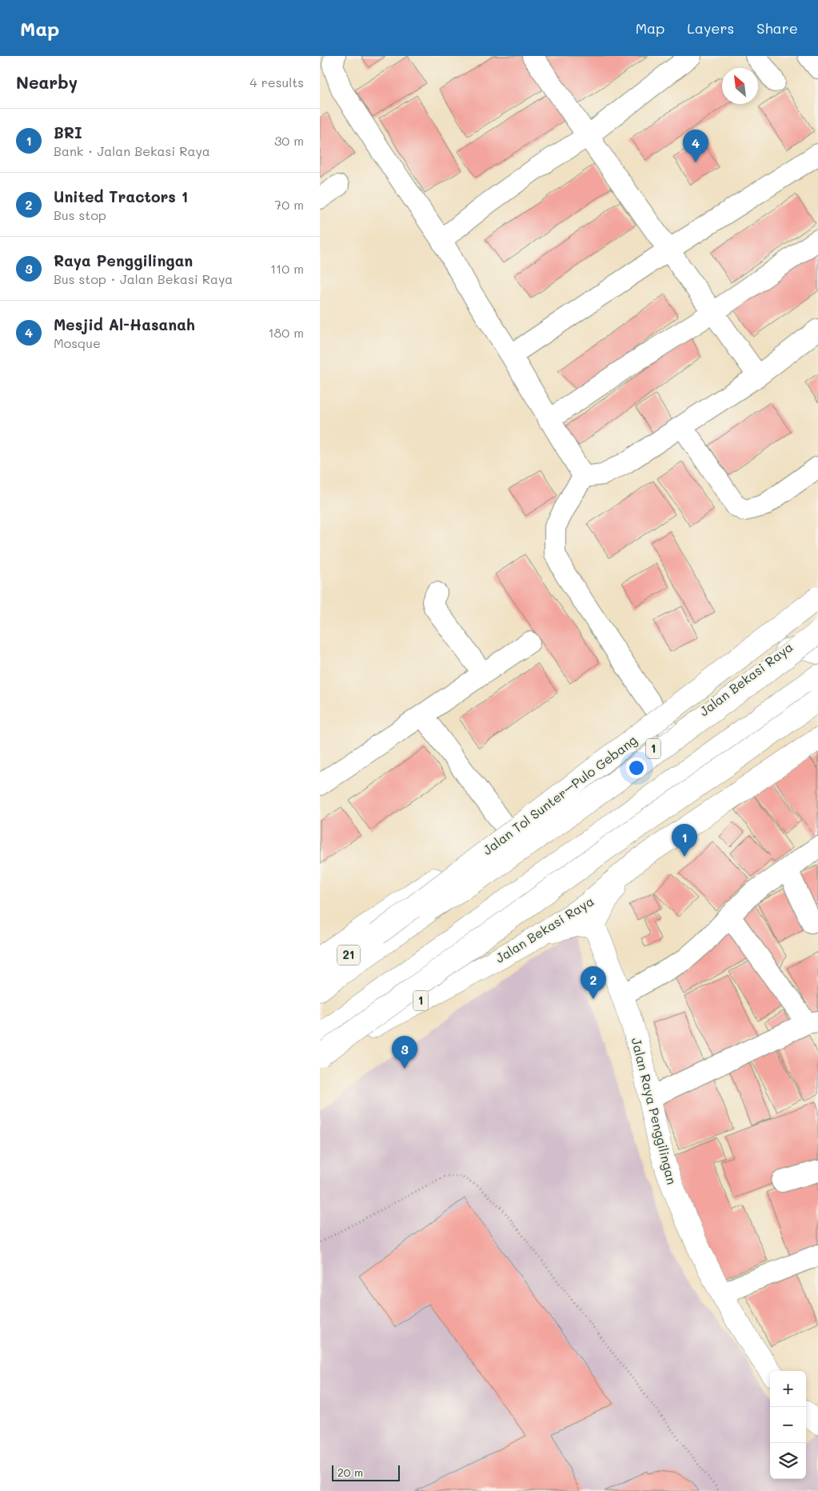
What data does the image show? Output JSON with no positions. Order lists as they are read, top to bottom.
{
  "streets": {
    "main road": [
      "Jalan Bekasi Raya",
      "1",
      "Jalan Tol Sunter–Pulo Gebang",
      "21",
      "Jalan Raya Penggilingan"
    ]
  },
  "scale_bar": "20 m",
  "north": "top left",
  "page": {
    "header": "Map",
    "nav": ["Map", "Layers", "Share"],
    "heading": ["Nearby", "4 results"],
    "list": [
      {
        "mark": "1",
        "name": "BRI",
        "note": "Bank · Jalan Bekasi Raya",
        "value": "30 m"
      },
      {
        "mark": "2",
        "name": "United Tractors 1",
        "note": "Bus stop",
        "value": "70 m"
      },
      {
        "mark": "3",
        "name": "Raya Penggilingan",
        "note": "Bus stop · Jalan Bekasi Raya",
        "value": "110 m"
      },
      {
        "mark": "4",
        "name": "Mesjid Al-Hasanah",
        "note": "Mosque",
        "value": "180 m"
      }
    ],
    "pins": [
      "4",
      "1",
      "2",
      "3"
    ],
    "map_buttons": ["+", "−"],
    "scale": "20 m"
  }
}
